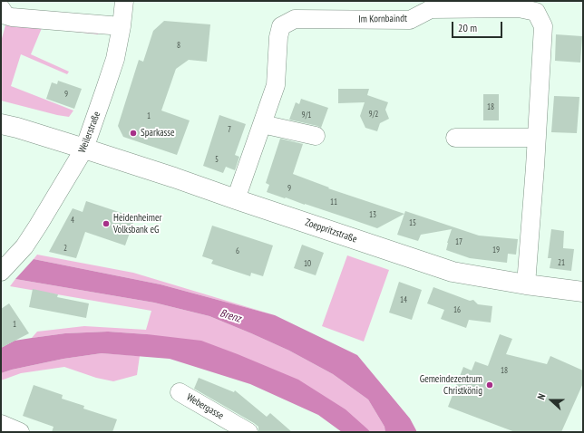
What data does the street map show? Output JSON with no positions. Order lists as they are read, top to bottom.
{
  "streets": {
    "main road": ["Zoeppritzstraße"],
    "street": ["Im Kornbaindt", "Weilerstraße", "Webergasse"]
  },
  "crossings": [
    ["Im Kornbaindt", "Zoeppritzstraße"],
    ["Weilerstraße", "Zoeppritzstraße"]
  ],
  "water": ["Brenz"],
  "places": ["Sparkasse", "Heidenheimer Volksbank eG", "Gemeindezentrum Christkönig"],
  "house_numbers": [
    "8",
    "9",
    "18",
    "9/2",
    "9/1",
    "1",
    "7",
    "5",
    "9",
    "11",
    "13",
    "4",
    "15",
    "17",
    "2",
    "19",
    "6",
    "21",
    "10",
    "14",
    "16",
    "1",
    "18"
  ],
  "scale_bar": "20 m",
  "north": "left"
}
